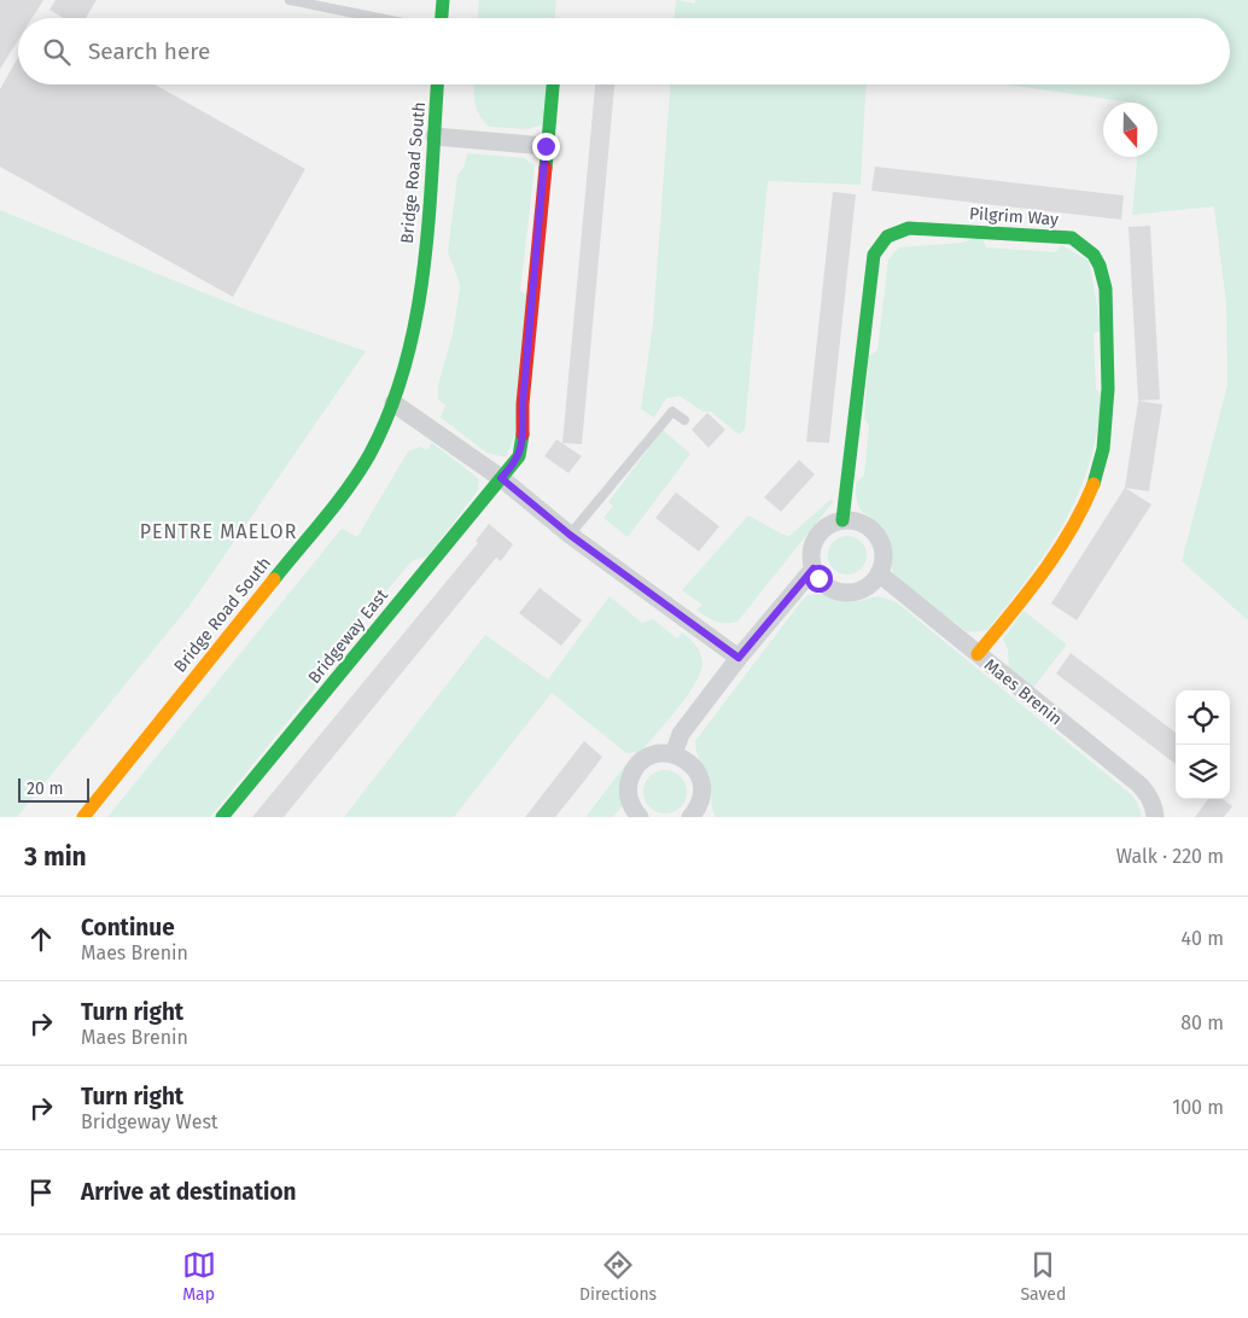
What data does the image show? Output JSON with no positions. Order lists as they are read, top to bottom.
{
  "streets": {
    "street": [
      "Bridge Road South",
      "Pilgrim Way",
      "Bridgeway East",
      "Maes Brenin"
    ]
  },
  "crossings": [
    ["Pilgrim Way", "Maes Brenin"]
  ],
  "districts": ["PENTRE MAELOR"],
  "scale_bar": "20 m",
  "north": "bottom",
  "page": {
    "search": "Search here",
    "scale": "20 m",
    "heading": ["3 min", "Walk · 220 m"],
    "list": [
      ["Continue", "Maes Brenin", "40 m"],
      ["Turn right", "Maes Brenin", "80 m"],
      ["Turn right", "Bridgeway West", "100 m"],
      "Arrive at destination"
    ],
    "nav": ["Map", "Directions", "Saved"]
  }
}
